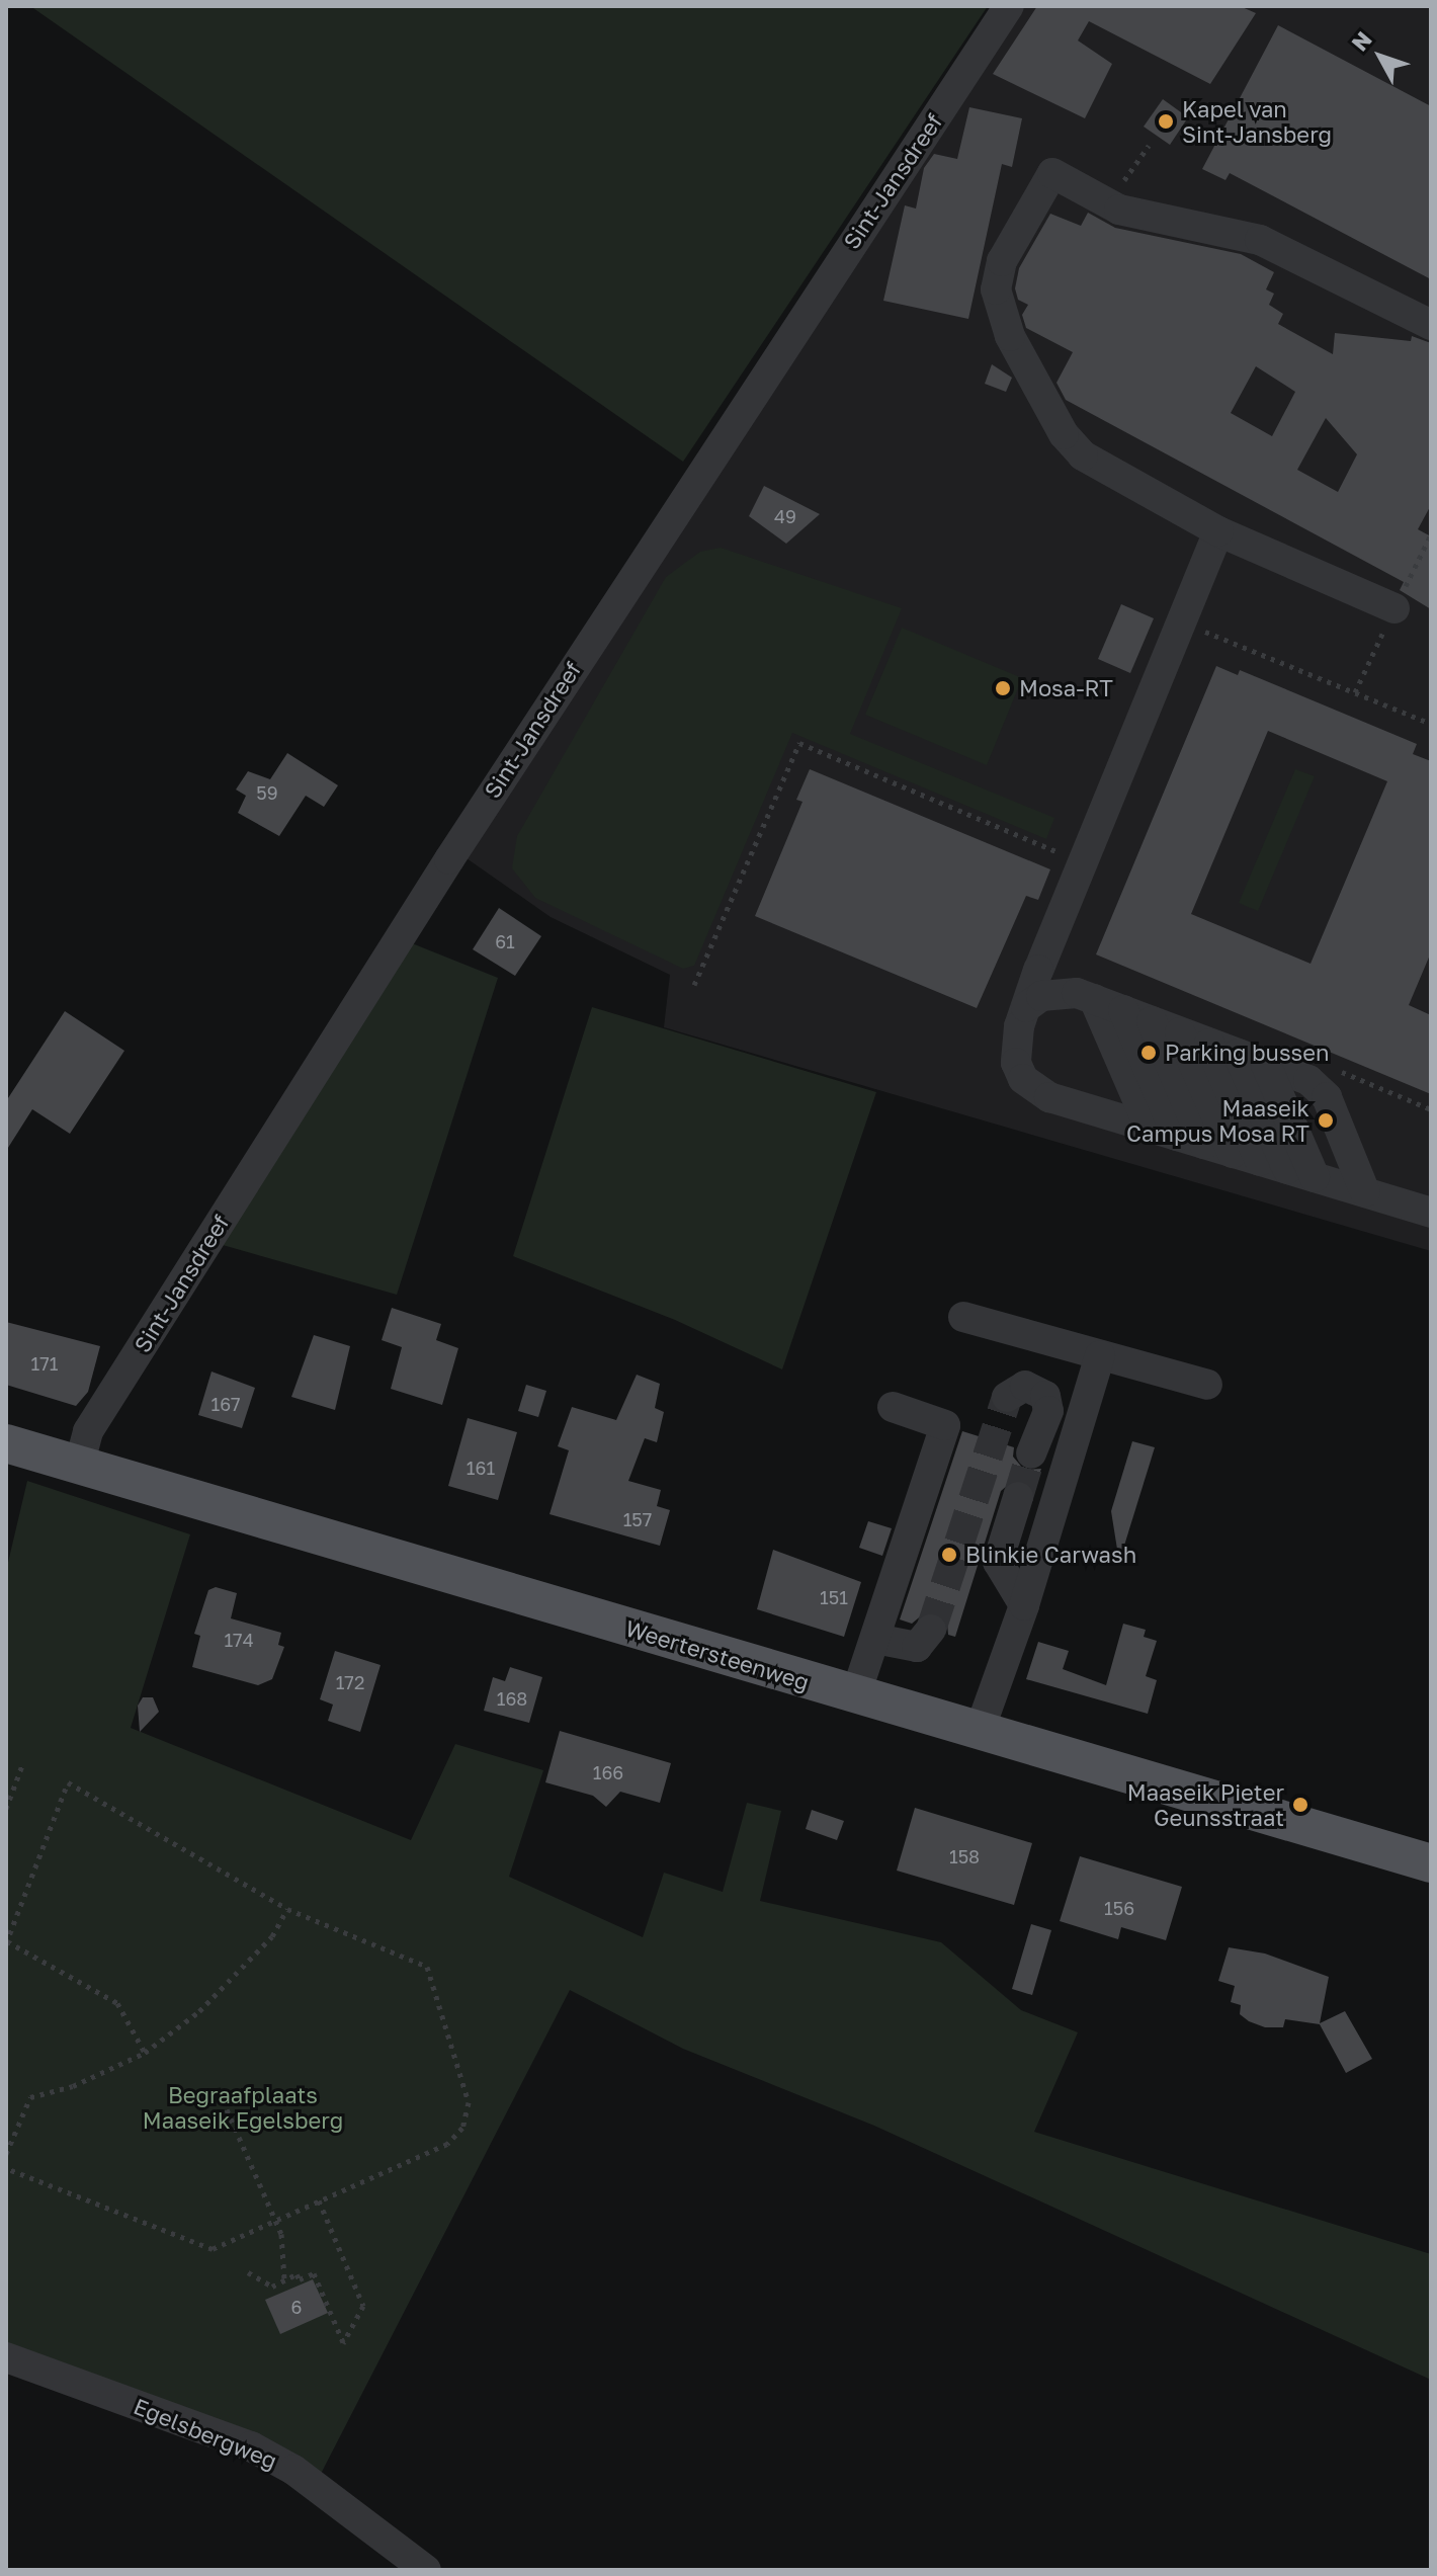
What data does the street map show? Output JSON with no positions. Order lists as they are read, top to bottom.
{
  "streets": {
    "main road": ["Weertersteenweg"],
    "street": ["Sint-Jansdreef", "Egelsbergweg"]
  },
  "crossings": [
    ["Sint-Jansdreef", "Weertersteenweg"]
  ],
  "parks": ["Begraafplaats Maaseik Egelsberg"],
  "places": [
    "Kapel van Sint-Jansberg",
    "Mosa-RT",
    "Parking bussen",
    "Maaseik Campus Mosa RT",
    "Blinkie Carwash",
    "Maaseik Pieter Geunsstraat"
  ],
  "house_numbers": [
    "49",
    "59",
    "61",
    "171",
    "167",
    "161",
    "157",
    "151",
    "174",
    "172",
    "168",
    "166",
    "158",
    "156",
    "6"
  ],
  "north": "top left"
}
